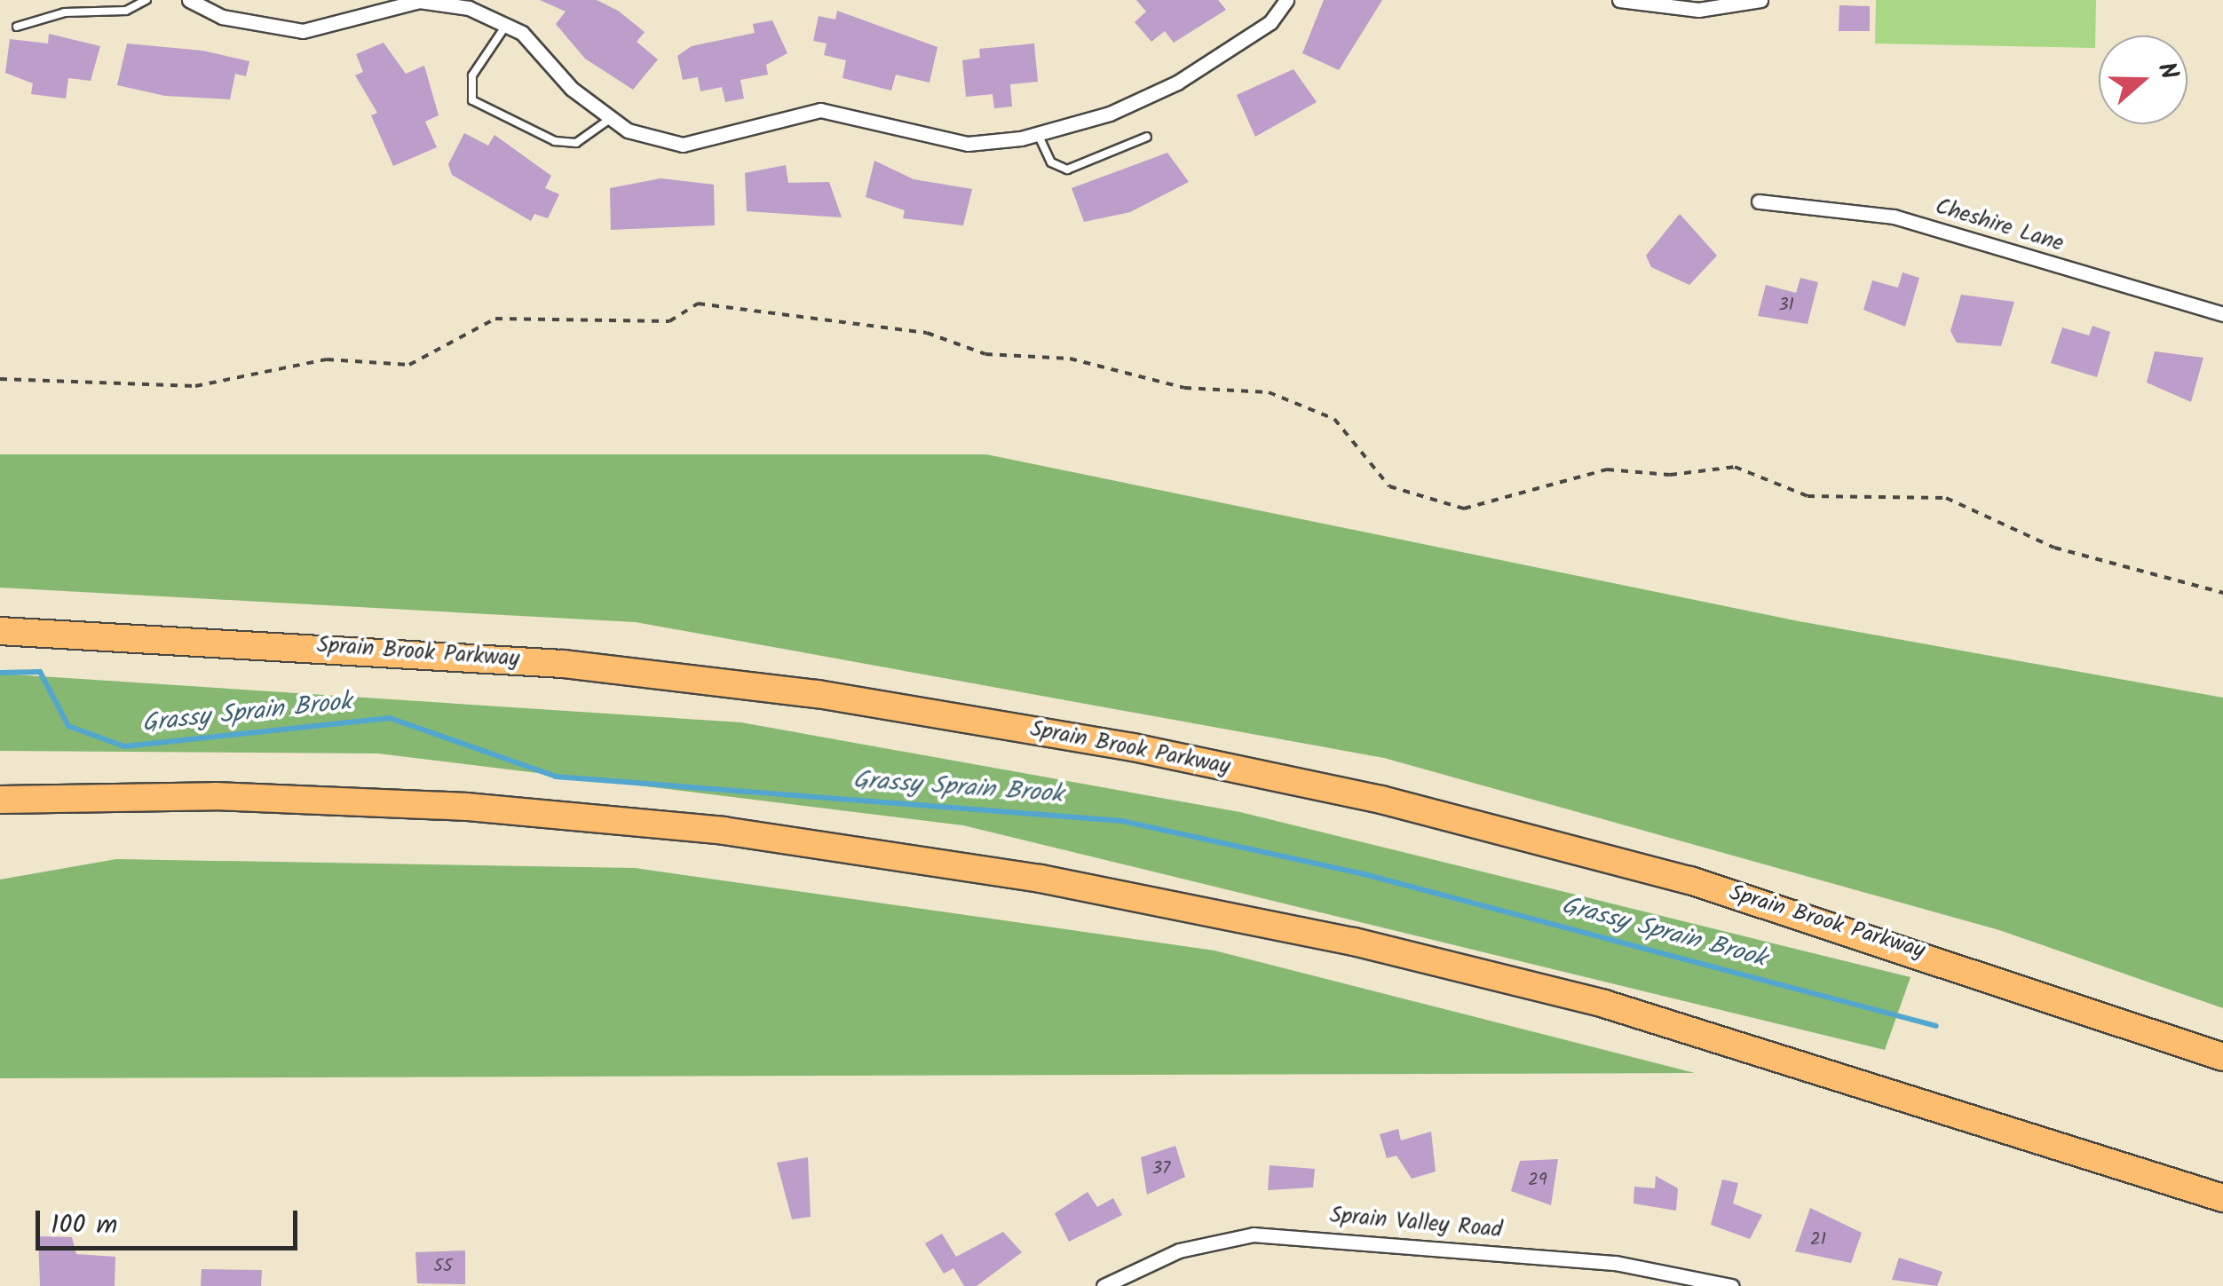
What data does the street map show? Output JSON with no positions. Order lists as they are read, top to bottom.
{
  "streets": {
    "highway": ["Sprain Brook Parkway"],
    "street": ["Cheshire Lane", "Sprain Valley Road"]
  },
  "water": ["Grassy Sprain Brook"],
  "house_numbers": [
    "31",
    "37",
    "29",
    "21",
    "55"
  ],
  "scale_bar": "100 m",
  "north": "right"
}
